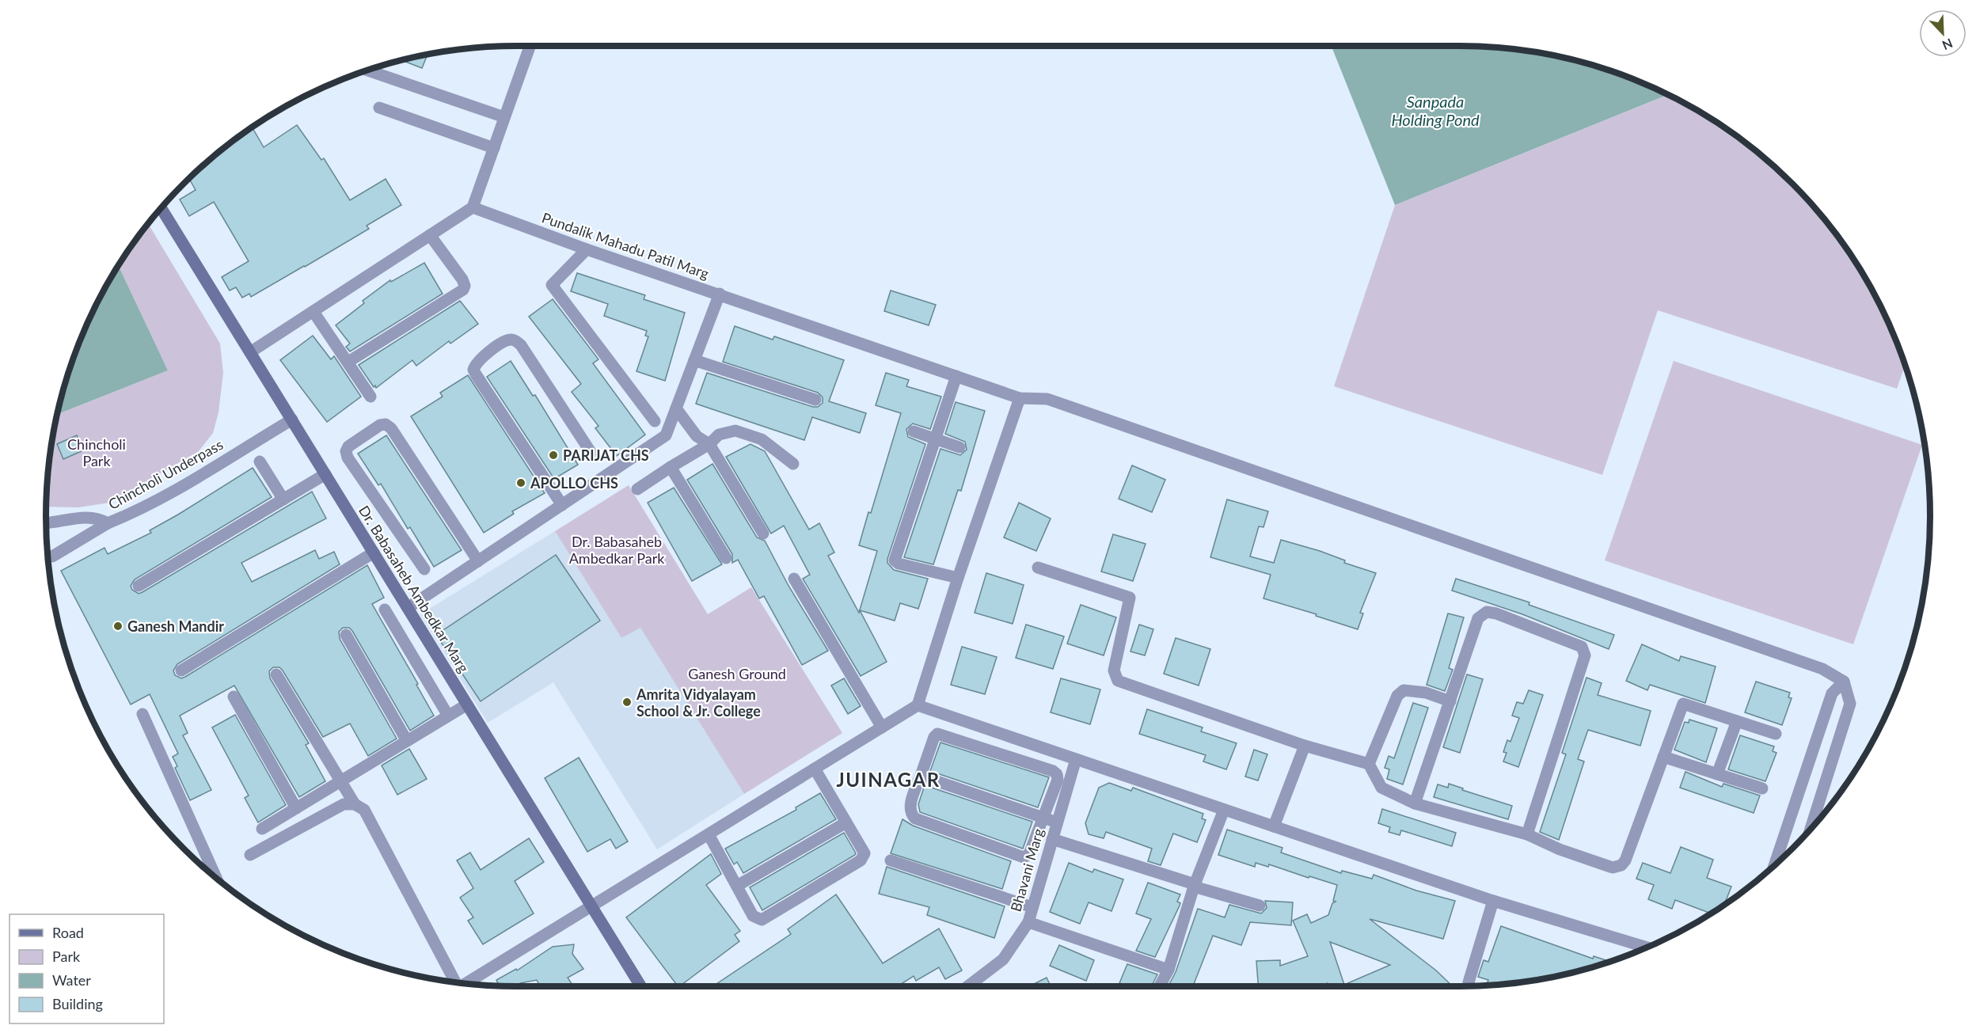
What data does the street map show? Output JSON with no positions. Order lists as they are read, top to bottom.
{
  "streets": {
    "main road": ["Dr. Babasaheb Ambedkar Marg"],
    "street": ["Pundalik Mahadu Patil Marg", "Chincholi Underpass", "Bhavani Marg"]
  },
  "crossings": [
    ["Chincholi Underpass", "Dr. Babasaheb Ambedkar Marg"]
  ],
  "districts": ["JUINAGAR"],
  "water": ["Sanpada Holding Pond"],
  "parks": ["Chincholi Park", "Dr. Babasaheb Ambedkar Park", "Ganesh Ground"],
  "places": [
    "PARIJAT CHS",
    "APOLLO CHS",
    "Ganesh Mandir",
    "Amrita Vidyalayam School & Jr. College"
  ],
  "legend": [
    "Road",
    "Park",
    "Water",
    "Building"
  ],
  "north": "bottom right"
}
